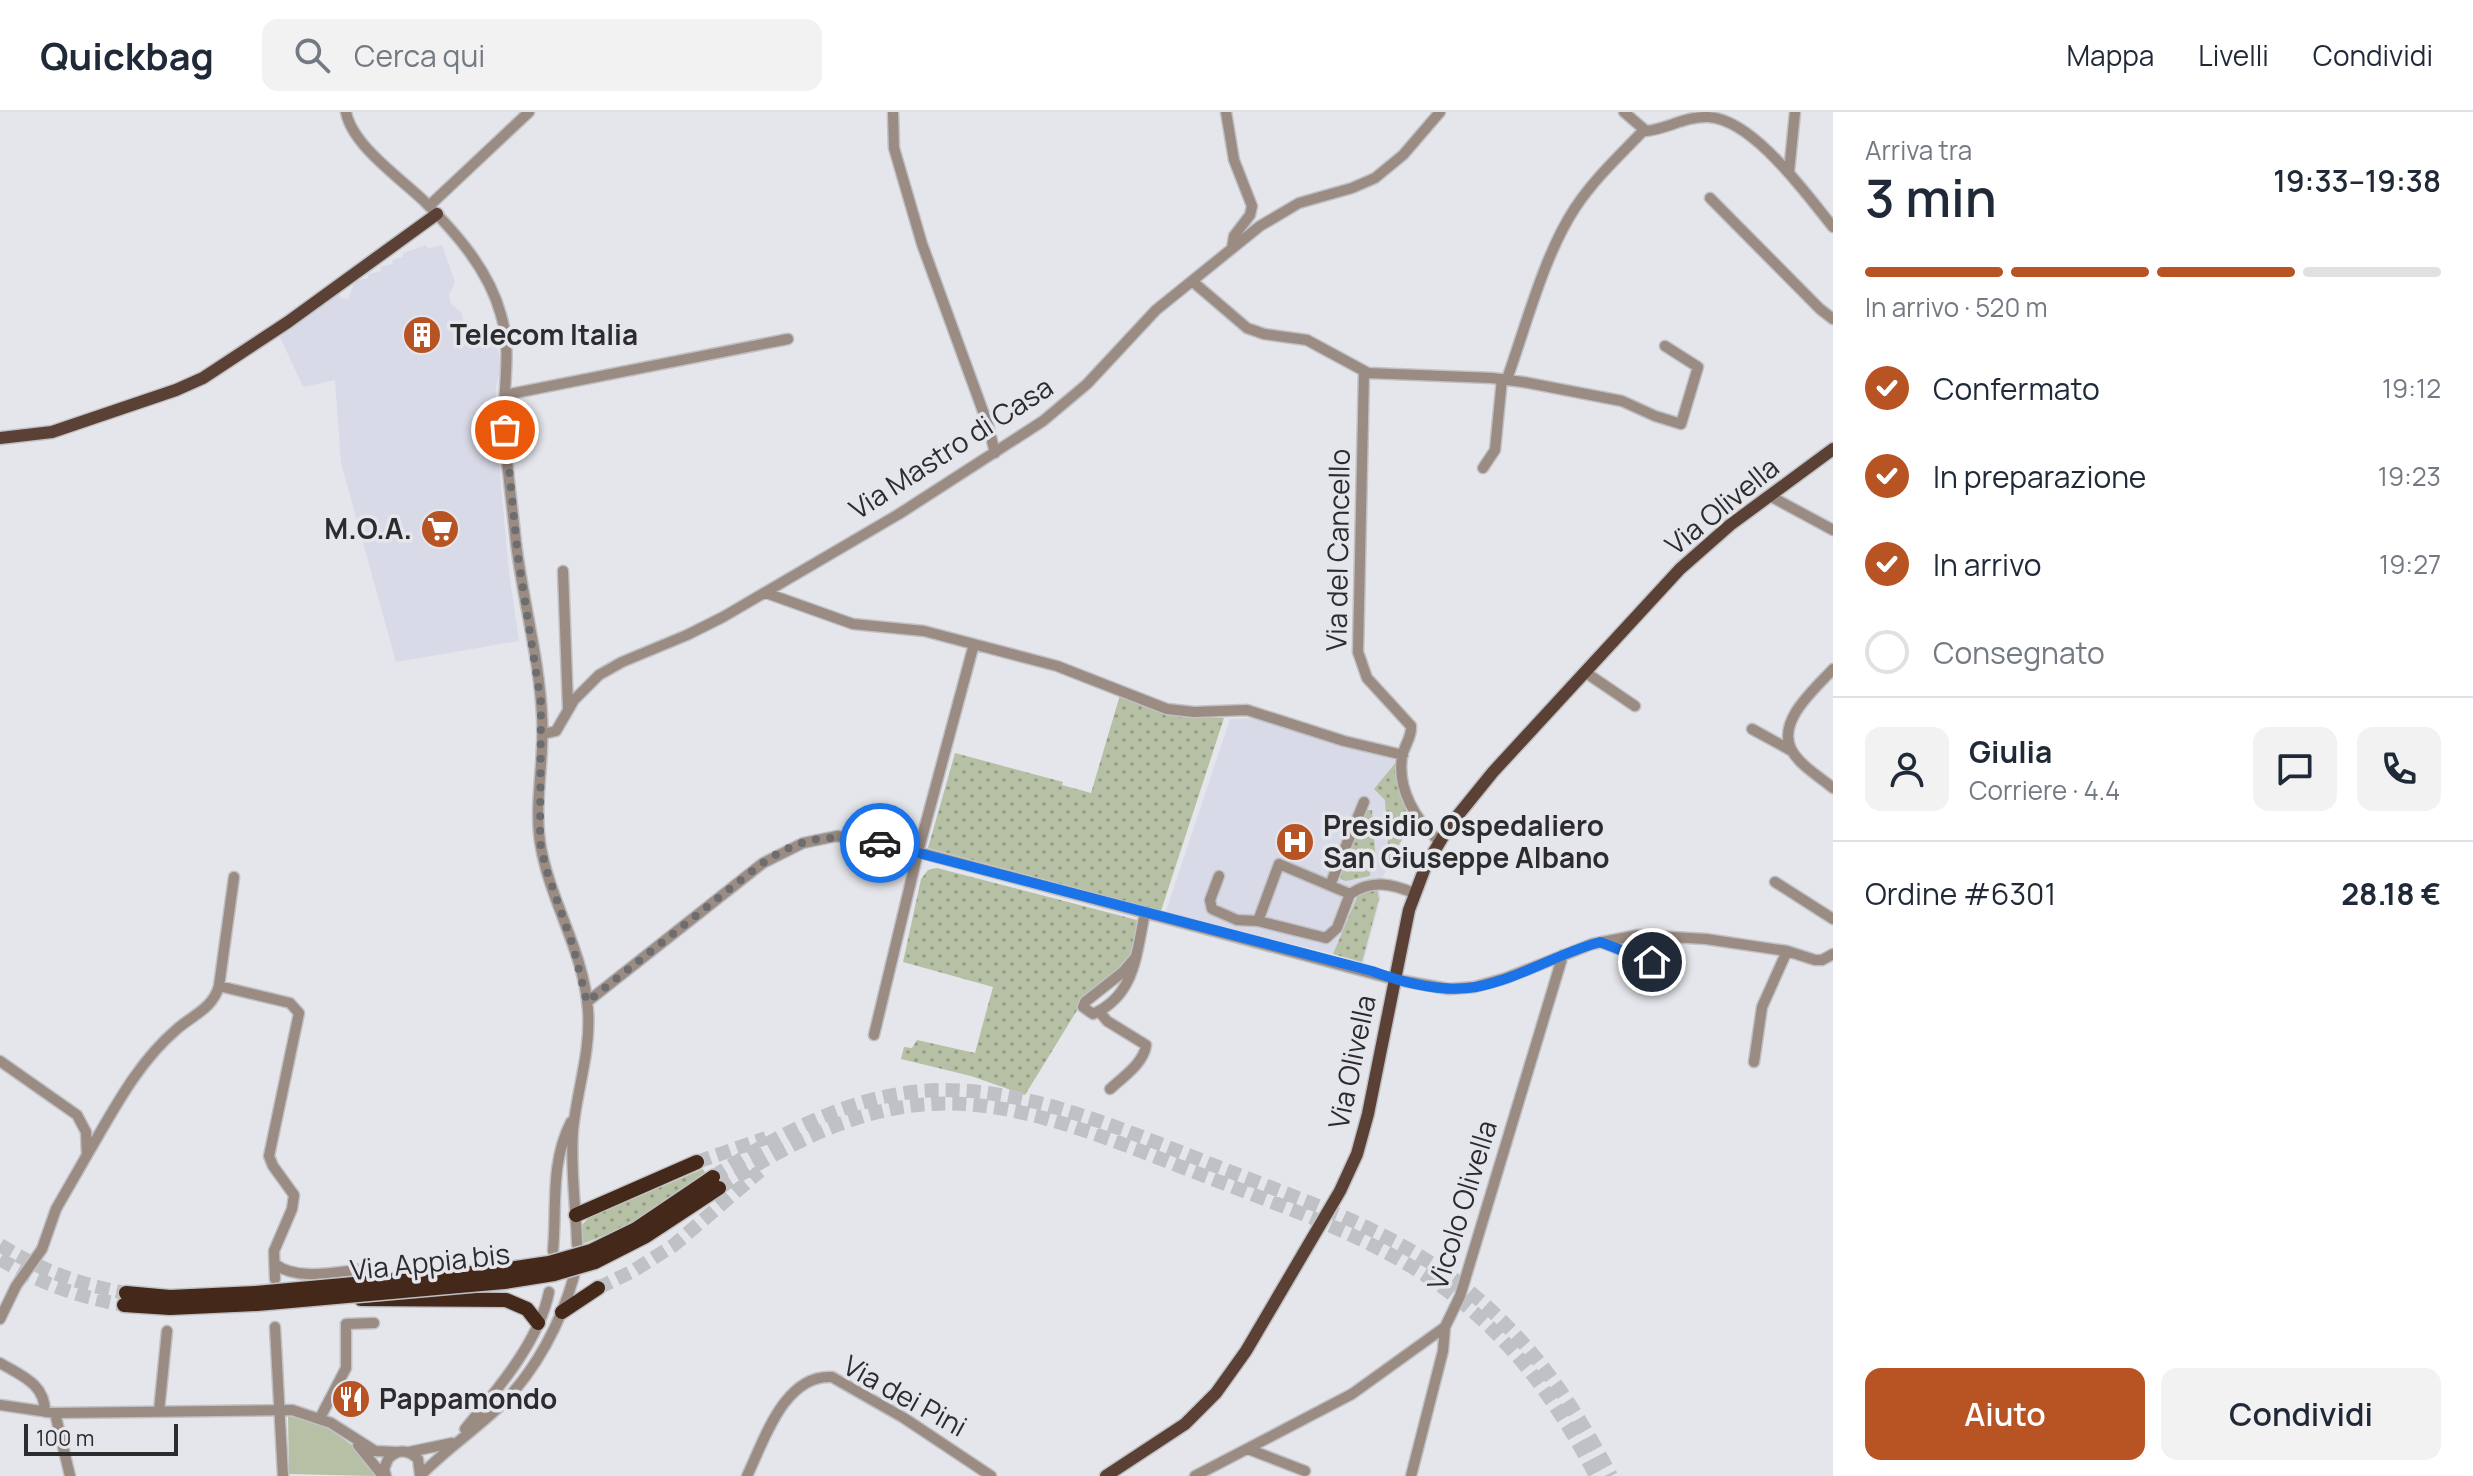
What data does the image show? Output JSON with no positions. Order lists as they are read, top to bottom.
{
  "streets": {
    "highway": ["Via Appia bis"],
    "main road": ["Via Olivella"],
    "street": [
      "Via Mastro di Casa",
      "Via del Cancello",
      "Vicolo Olivella",
      "Via dei Pini"
    ]
  },
  "crossings": [
    ["Via Olivella", "Via del Cancello"]
  ],
  "places": {
    "building": ["Telecom Italia"],
    "supermarket": ["M.O.A."],
    "hospital": ["Presidio Ospedaliero San Giuseppe Albano"],
    "restaurant": ["Pappamondo"]
  },
  "scale_bar": "100 m",
  "page": {
    "header": "Quickbag",
    "search": "Cerca qui",
    "nav": ["Mappa", "Livelli", "Condividi"],
    "heading": ["3 min", "Arriva tra", "19:33–19:38"],
    "panel": [
      "Giulia",
      "Corriere · 4.4",
      "Ordine #6301",
      "28.18 €"
    ],
    "bar": "In arrivo · 520 m",
    "list": [
      ["Confermato", "19:12"],
      ["In preparazione", "19:23"],
      ["In arrivo", "19:27"],
      "Consegnato"
    ],
    "buttons": ["Aiuto", "Condividi"],
    "scale": "100 m"
  }
}
